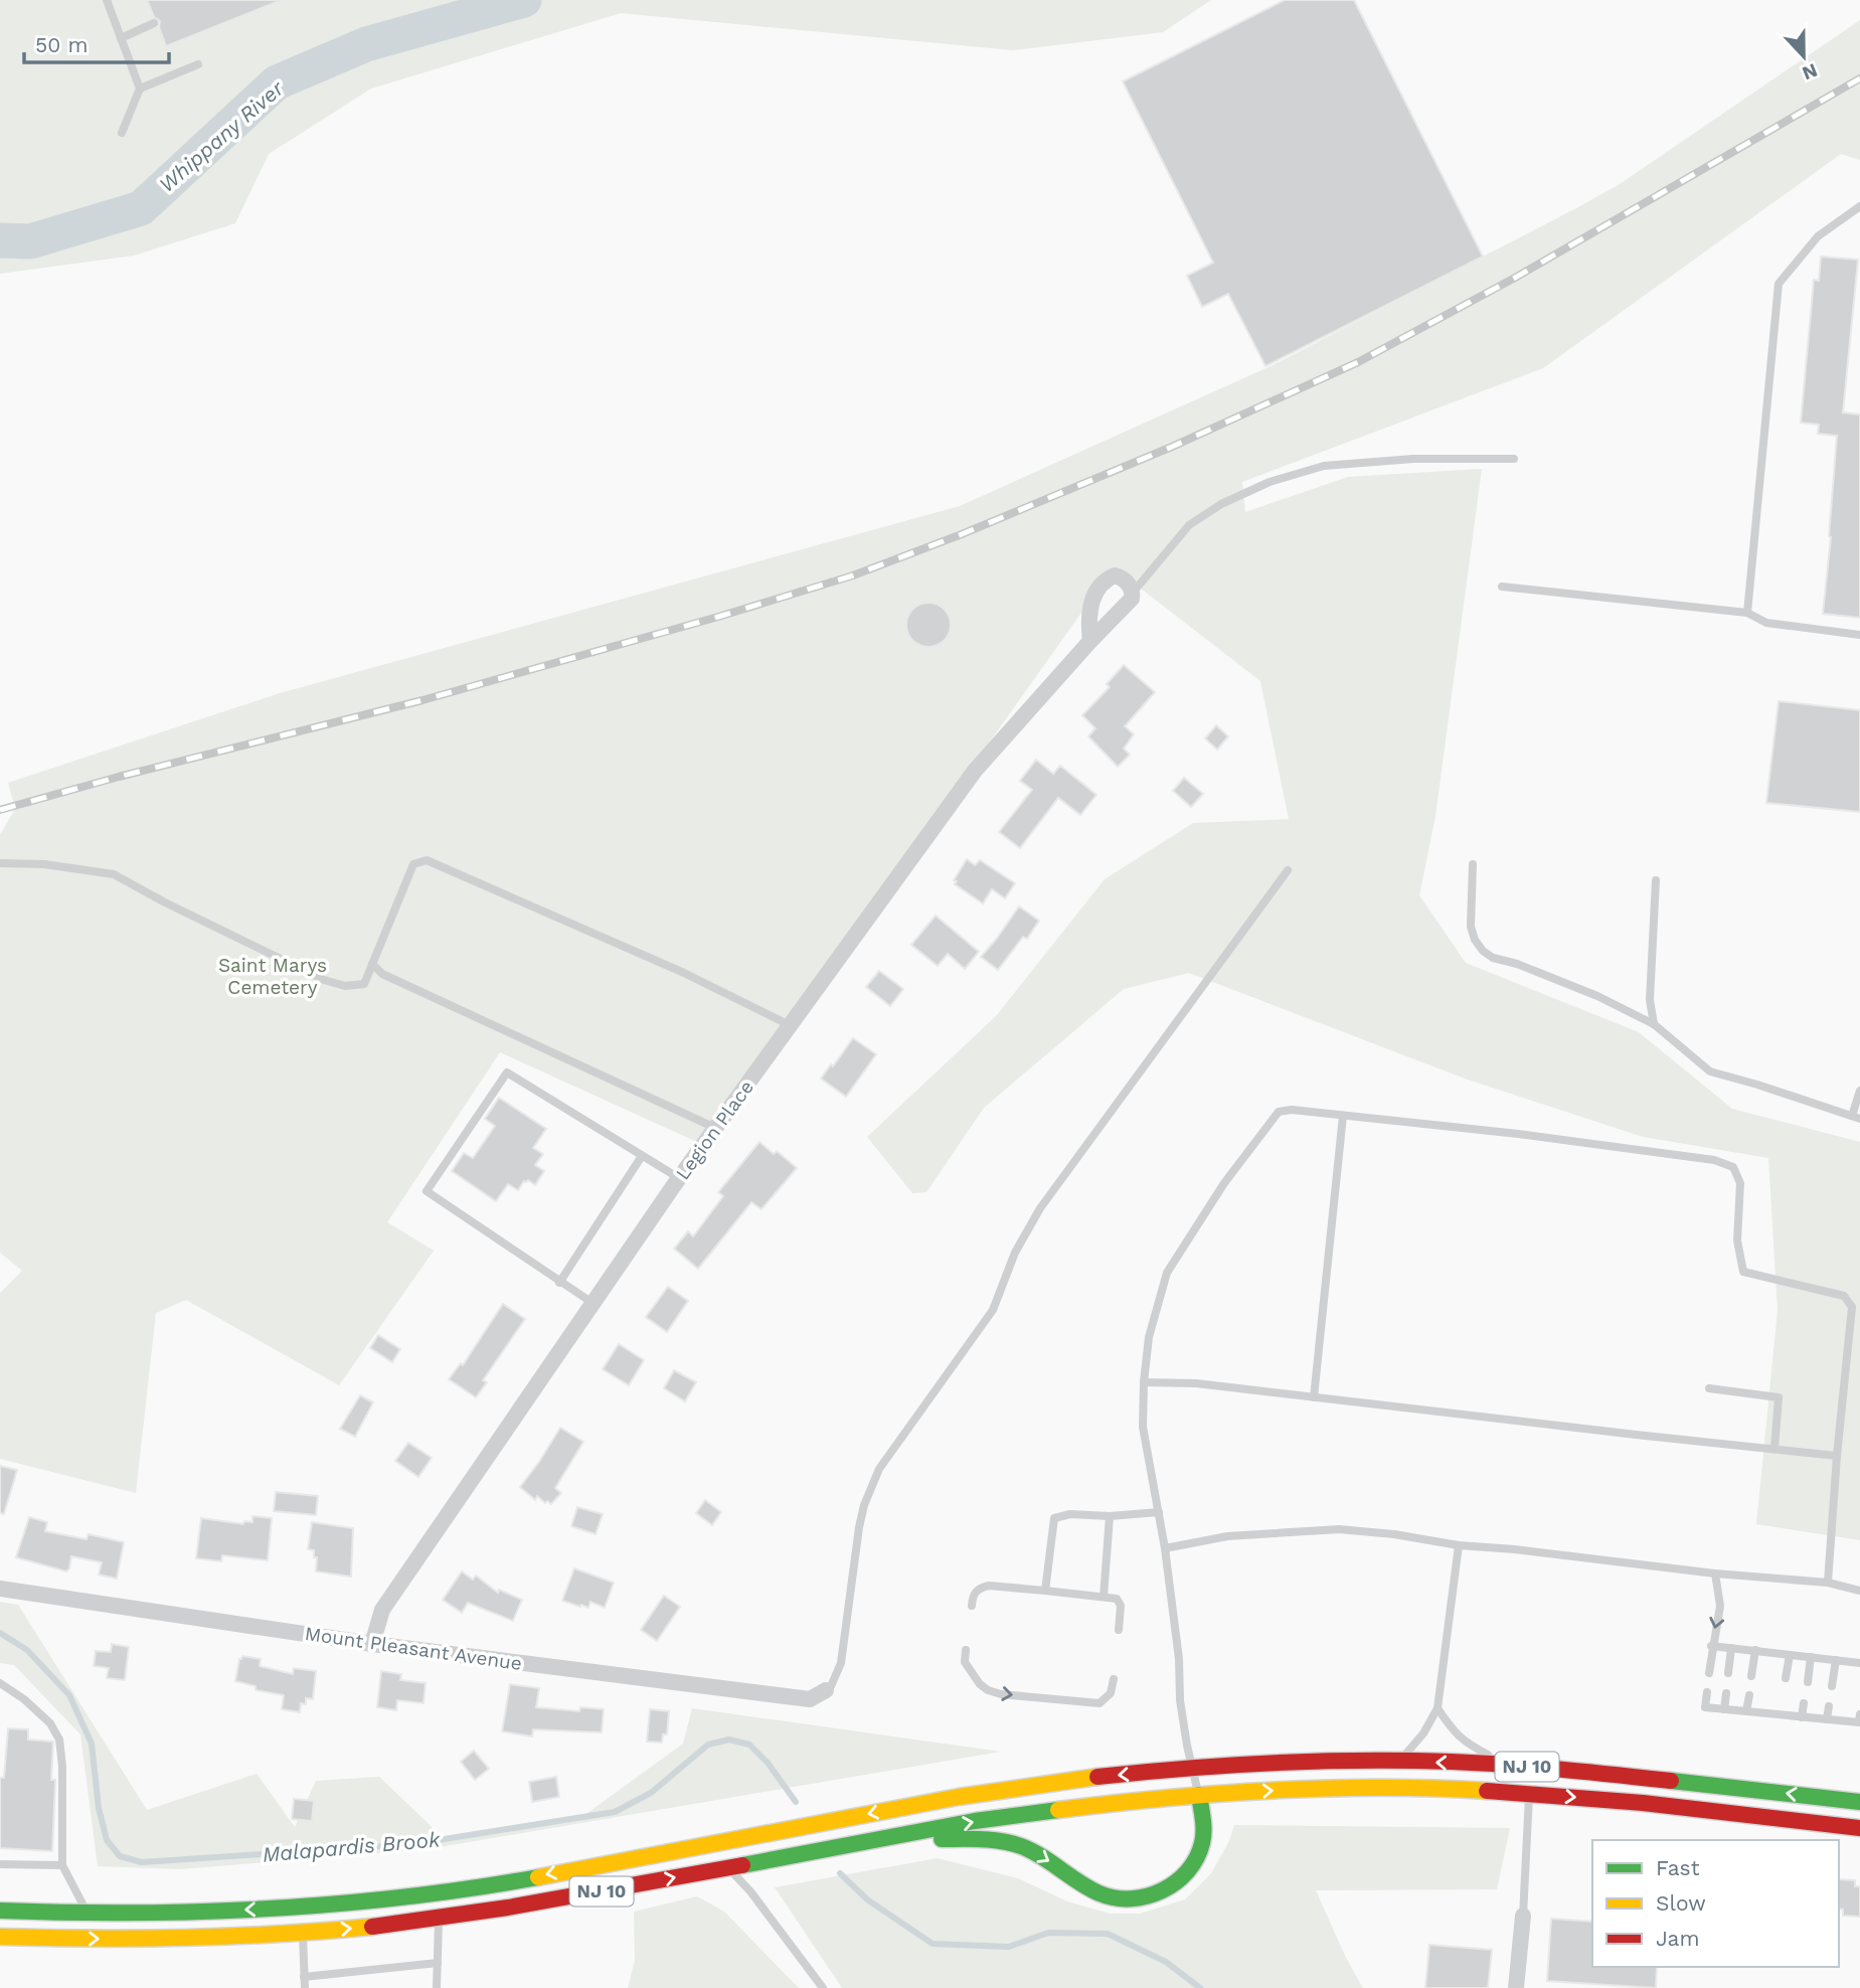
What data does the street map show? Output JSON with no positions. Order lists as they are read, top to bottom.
{
  "streets": {
    "main road": ["NJ 10"],
    "street": ["Legion Place", "Mount Pleasant Avenue"]
  },
  "crossings": [
    ["Legion Place", "Mount Pleasant Avenue"]
  ],
  "water": ["Whippany River", "Malapardis Brook"],
  "parks": ["Saint Marys Cemetery"],
  "legend": ["Fast", "Slow", "Jam"],
  "scale_bar": "50 m",
  "north": "bottom"
}
